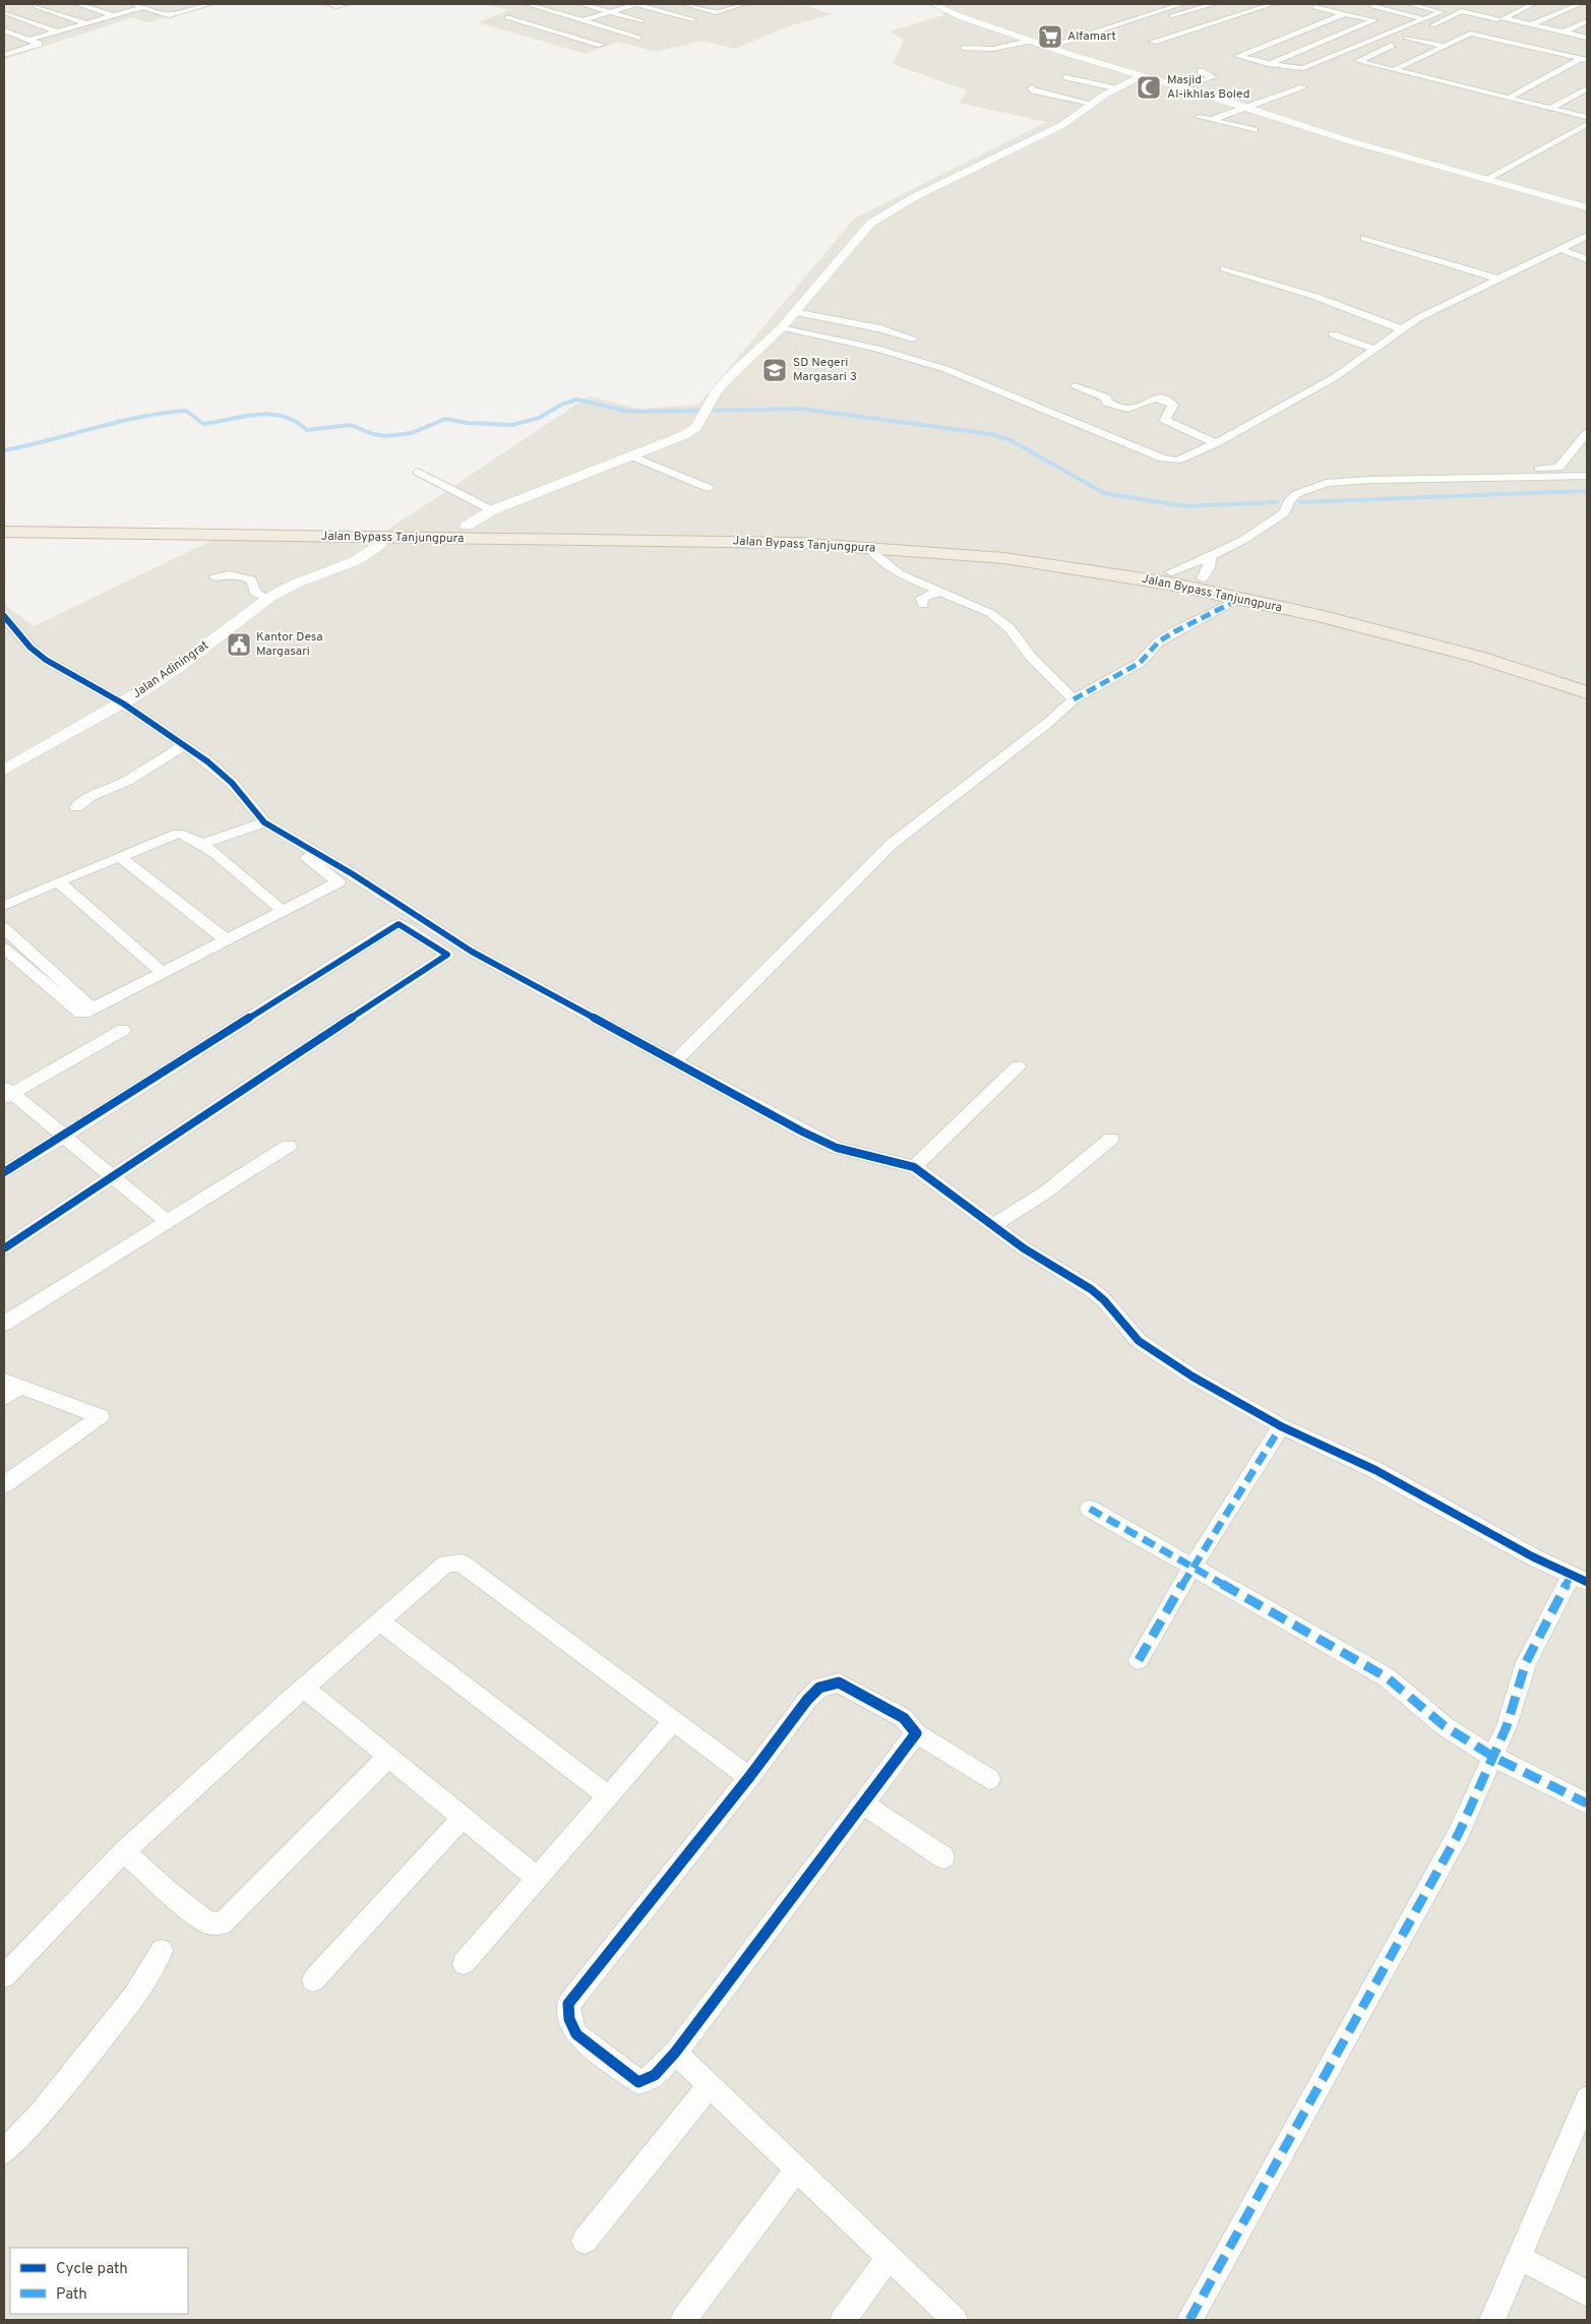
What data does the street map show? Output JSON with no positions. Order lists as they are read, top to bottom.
{
  "streets": {
    "highway": ["Jalan Bypass Tanjungpura"],
    "street": ["Jalan Adiningrat"]
  },
  "crossings": [
    ["Jalan Bypass Tanjungpura", "Jalan Adiningrat"]
  ],
  "places": {
    "supermarket": ["Alfamart"],
    "mosque": ["Masjid Al-ikhlas Boled"],
    "school or university": ["SD Negeri Margasari 3"],
    "public building": ["Kantor Desa Margasari"]
  },
  "legend": ["Cycle path", "Path"]
}
